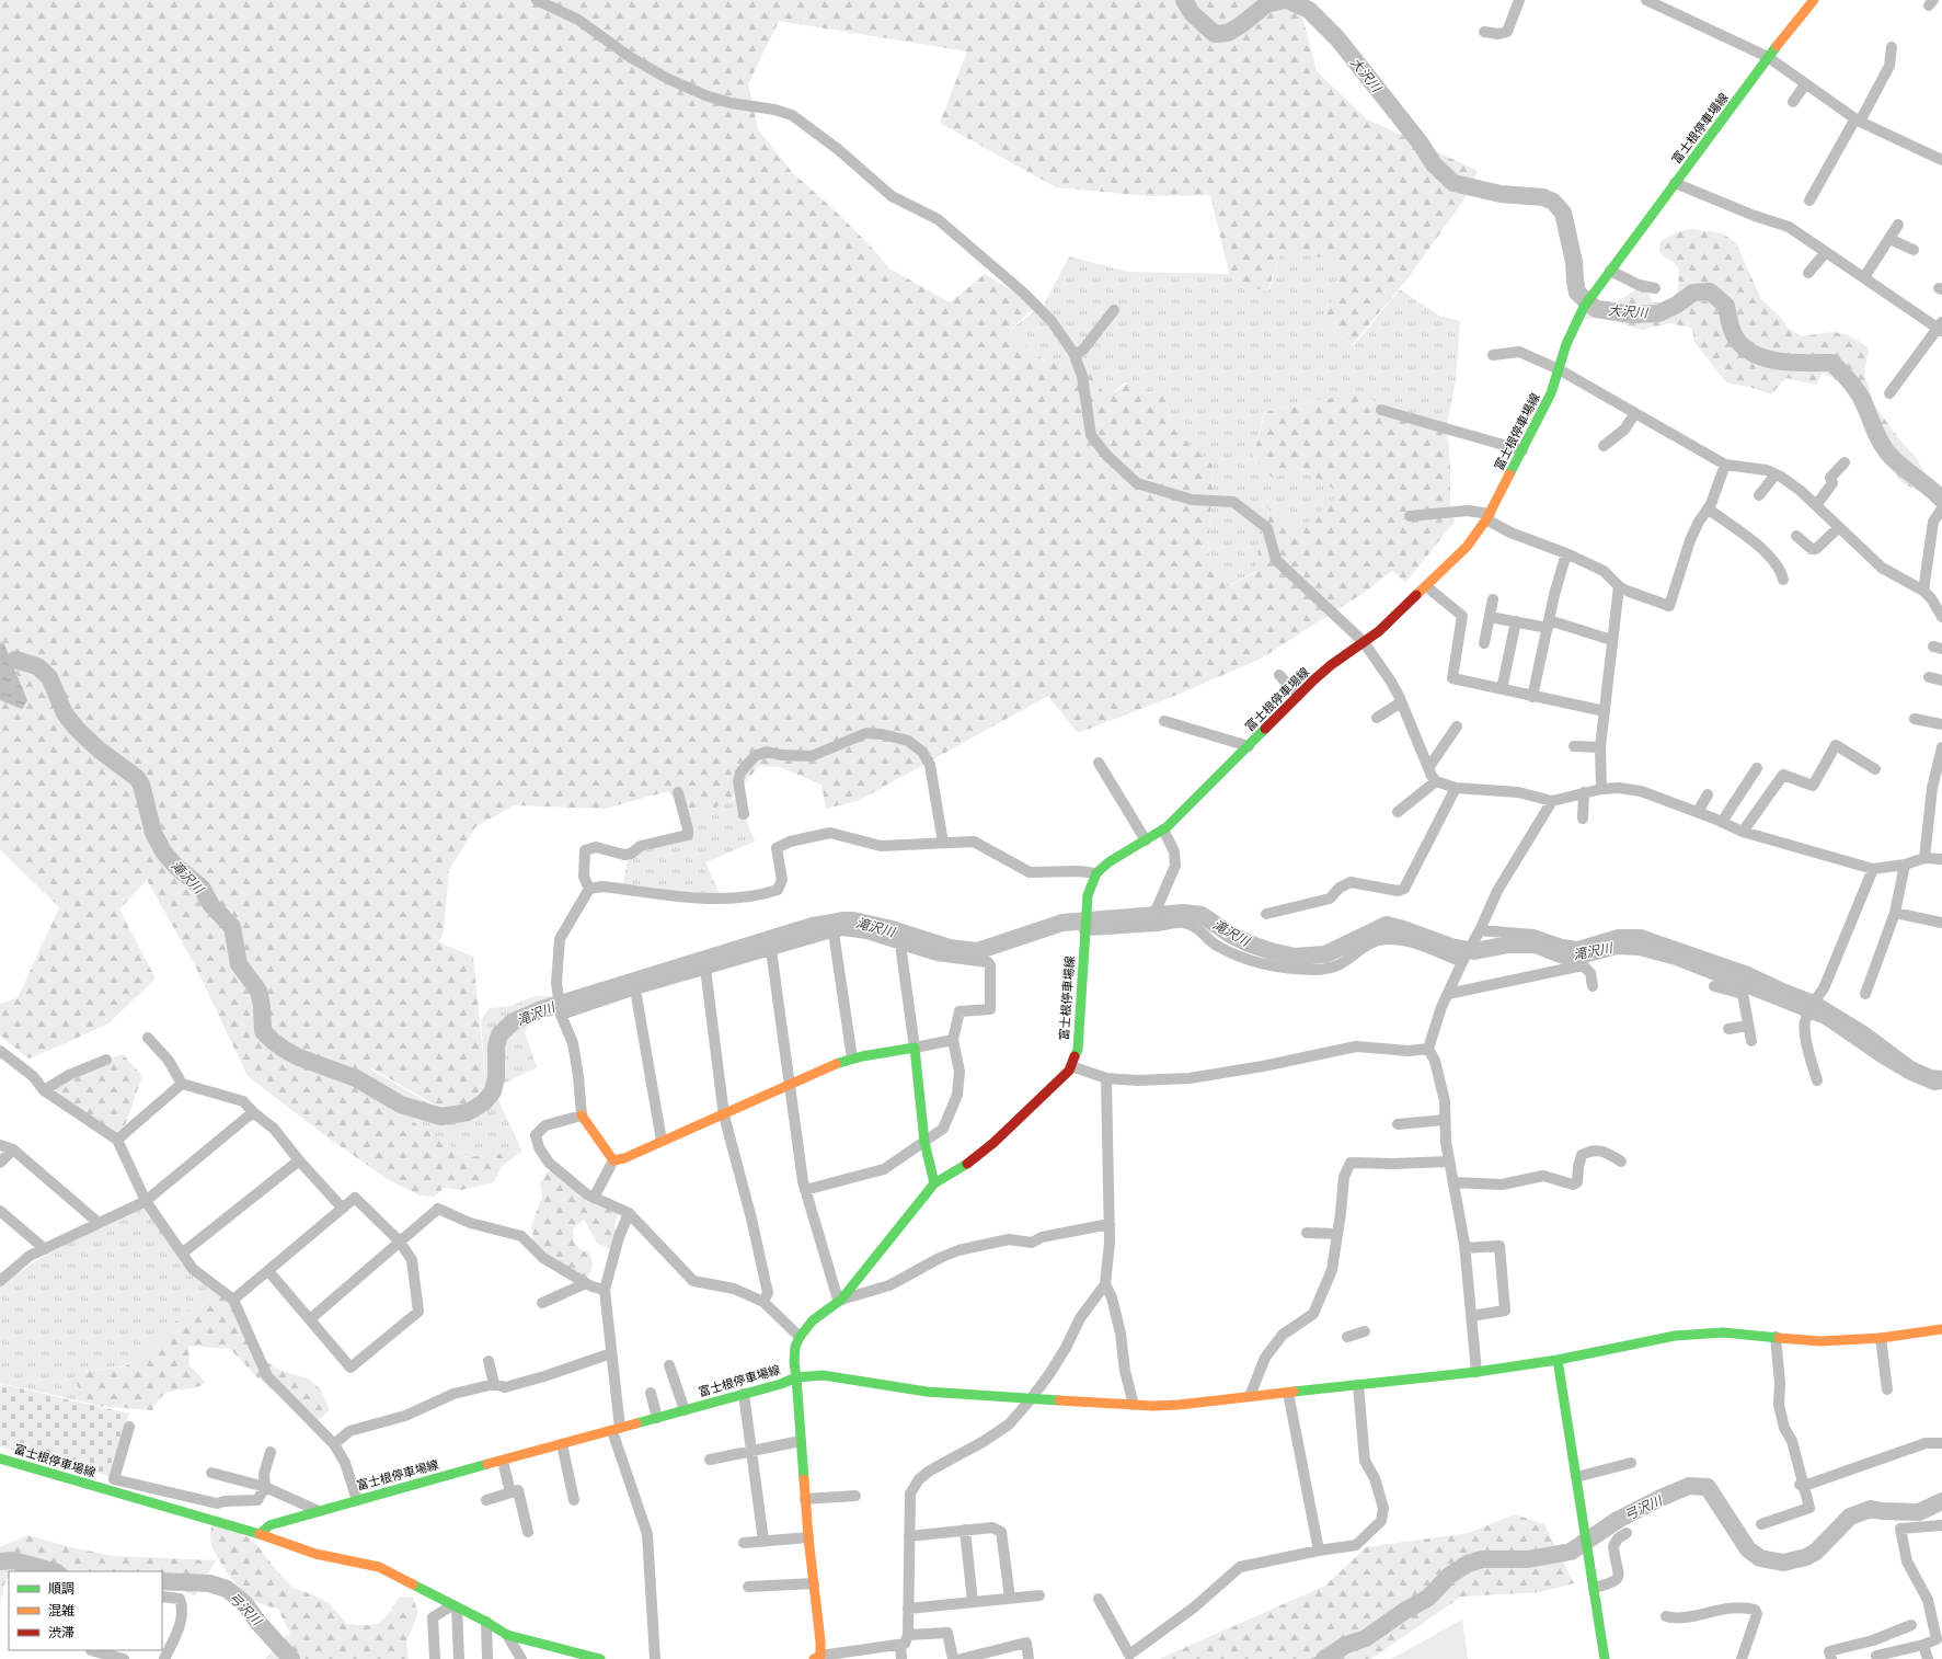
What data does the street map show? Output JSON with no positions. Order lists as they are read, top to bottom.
{
  "streets": {
    "street": ["富士根停車場線"]
  },
  "water": ["大沢川", "滝沢川", "弓沢川"],
  "legend": ["順調", "混雑", "渋滞"]
}
